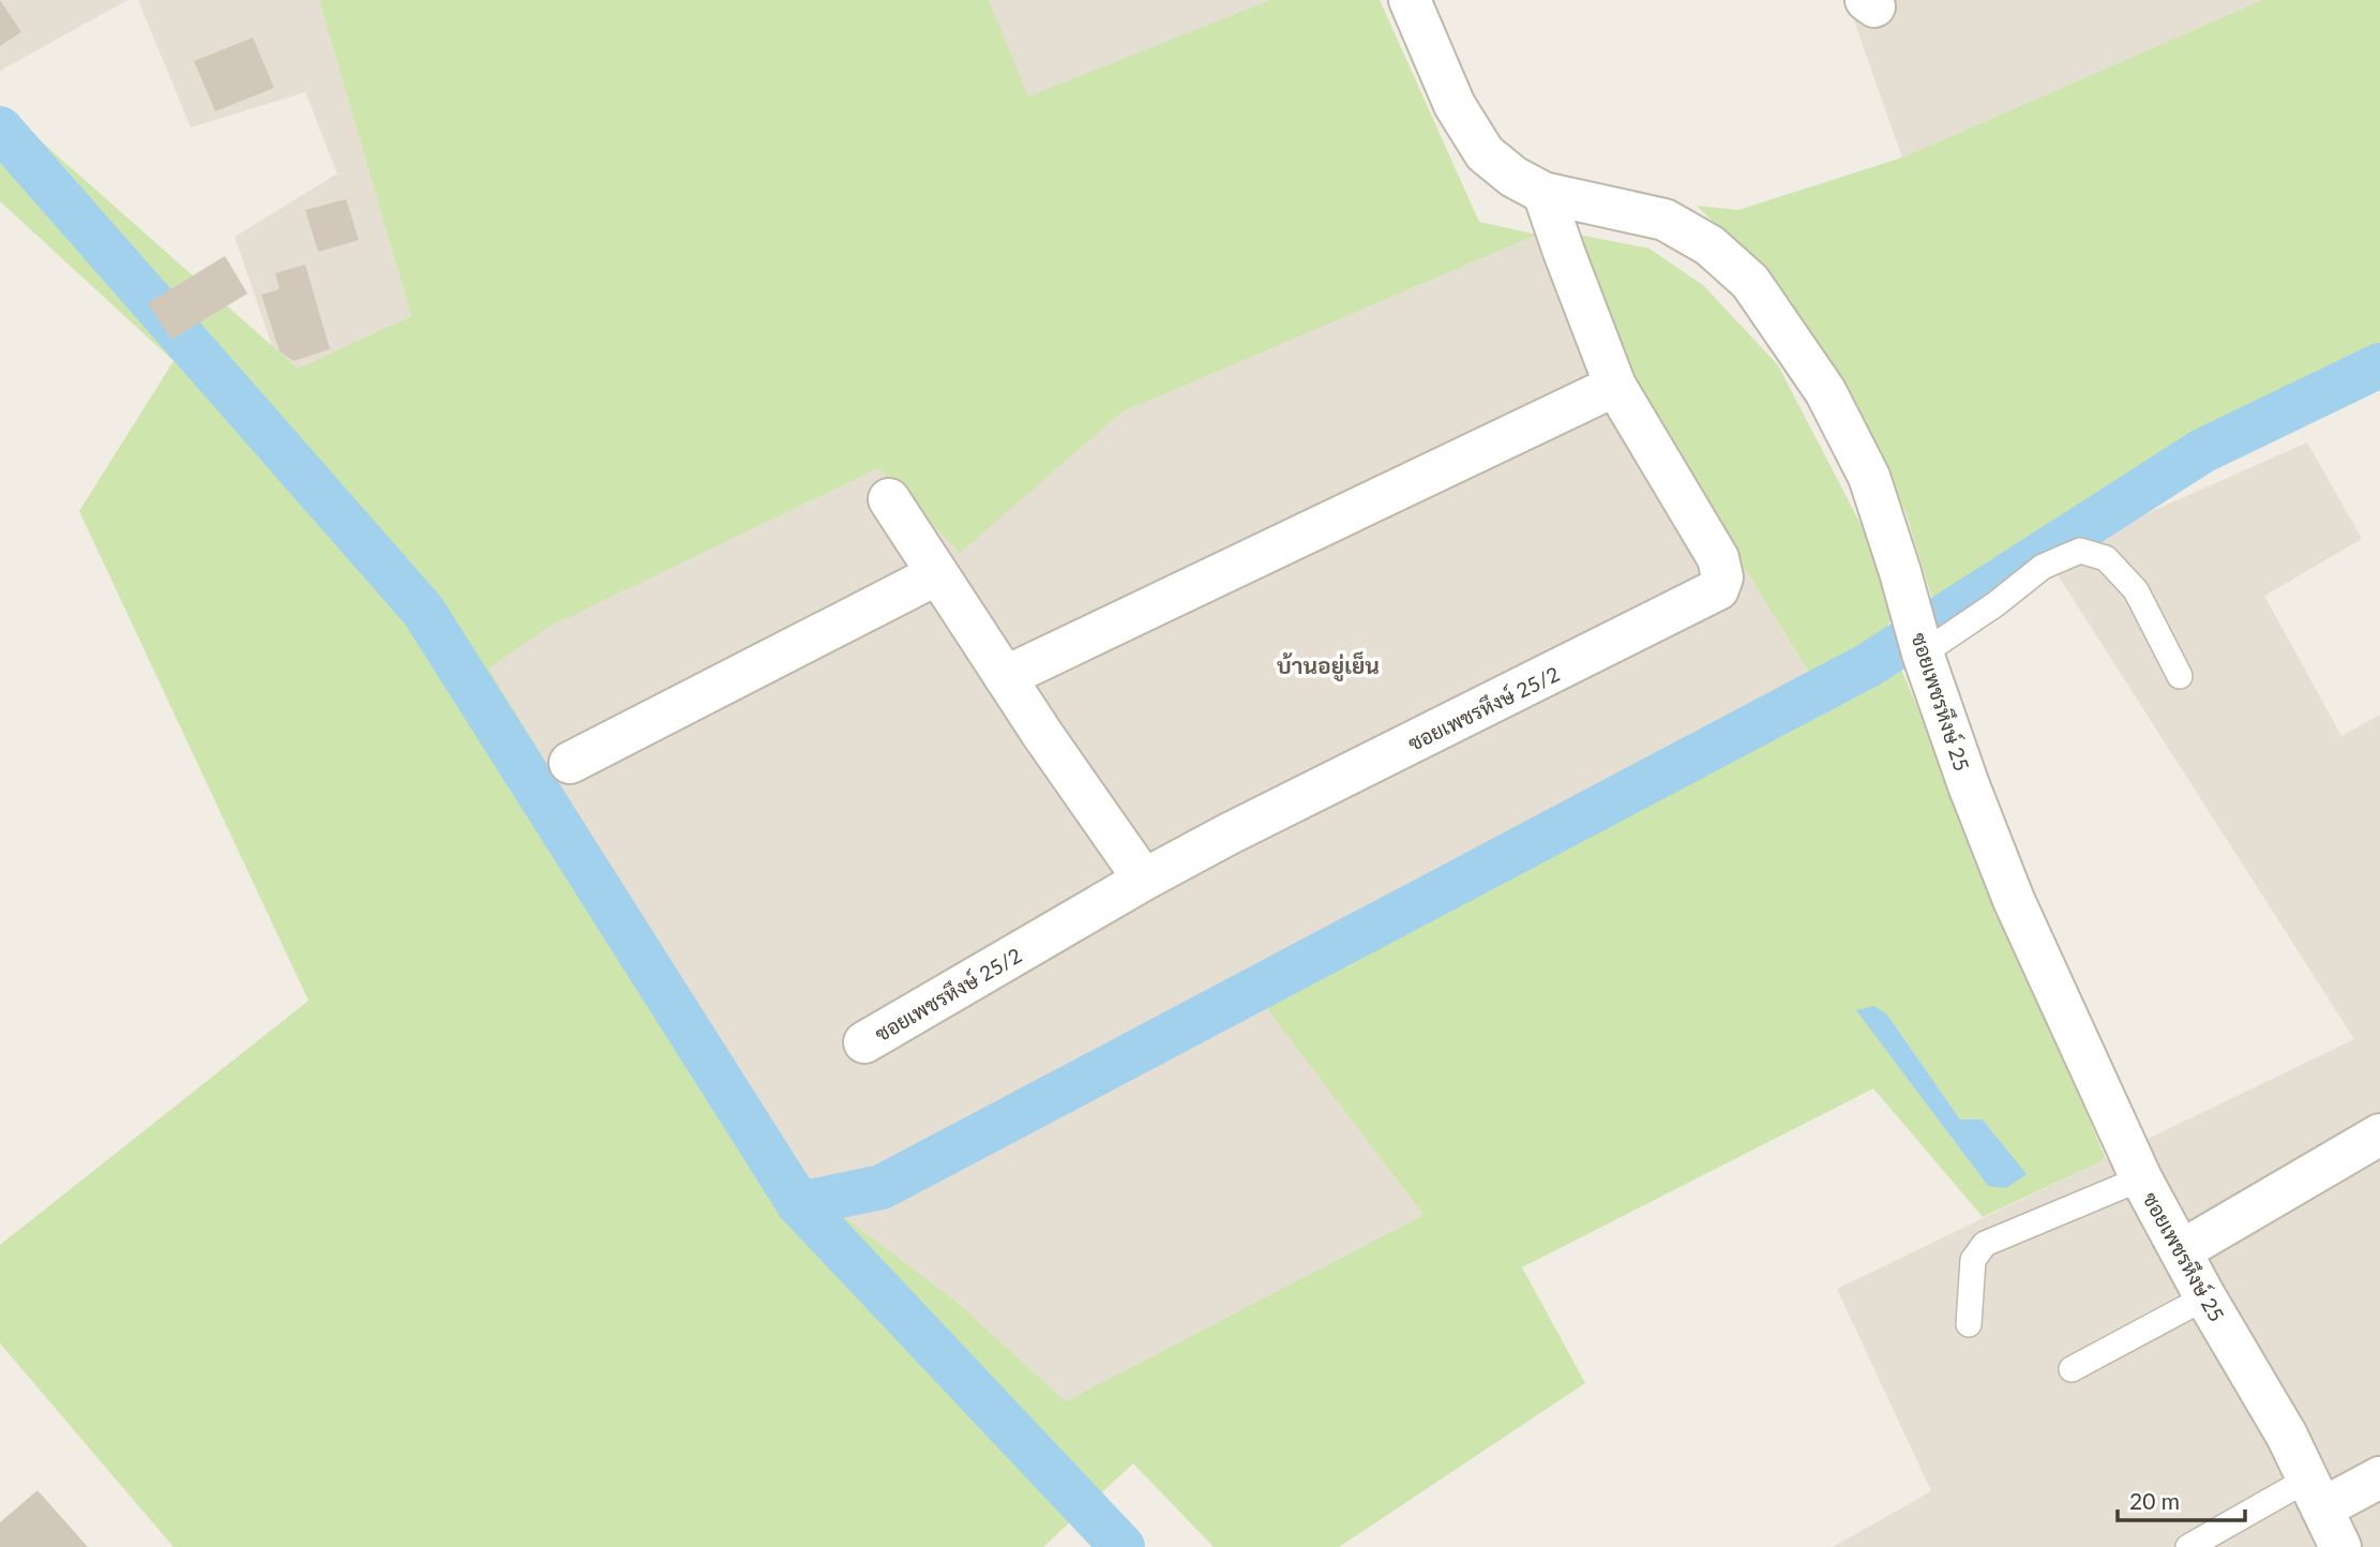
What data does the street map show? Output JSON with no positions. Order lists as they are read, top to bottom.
{
  "streets": {
    "street": ["ซอยเพชรหึงษ์ 25", "ซอยเพชรหึงษ์ 25/2"]
  },
  "crossings": [
    ["ซอยเพชรหึงษ์ 25", "ซอยเพชรหึงษ์ 25/2"]
  ],
  "districts": ["บ้านอยู่เย็น"],
  "scale_bar": "20 m"
}
